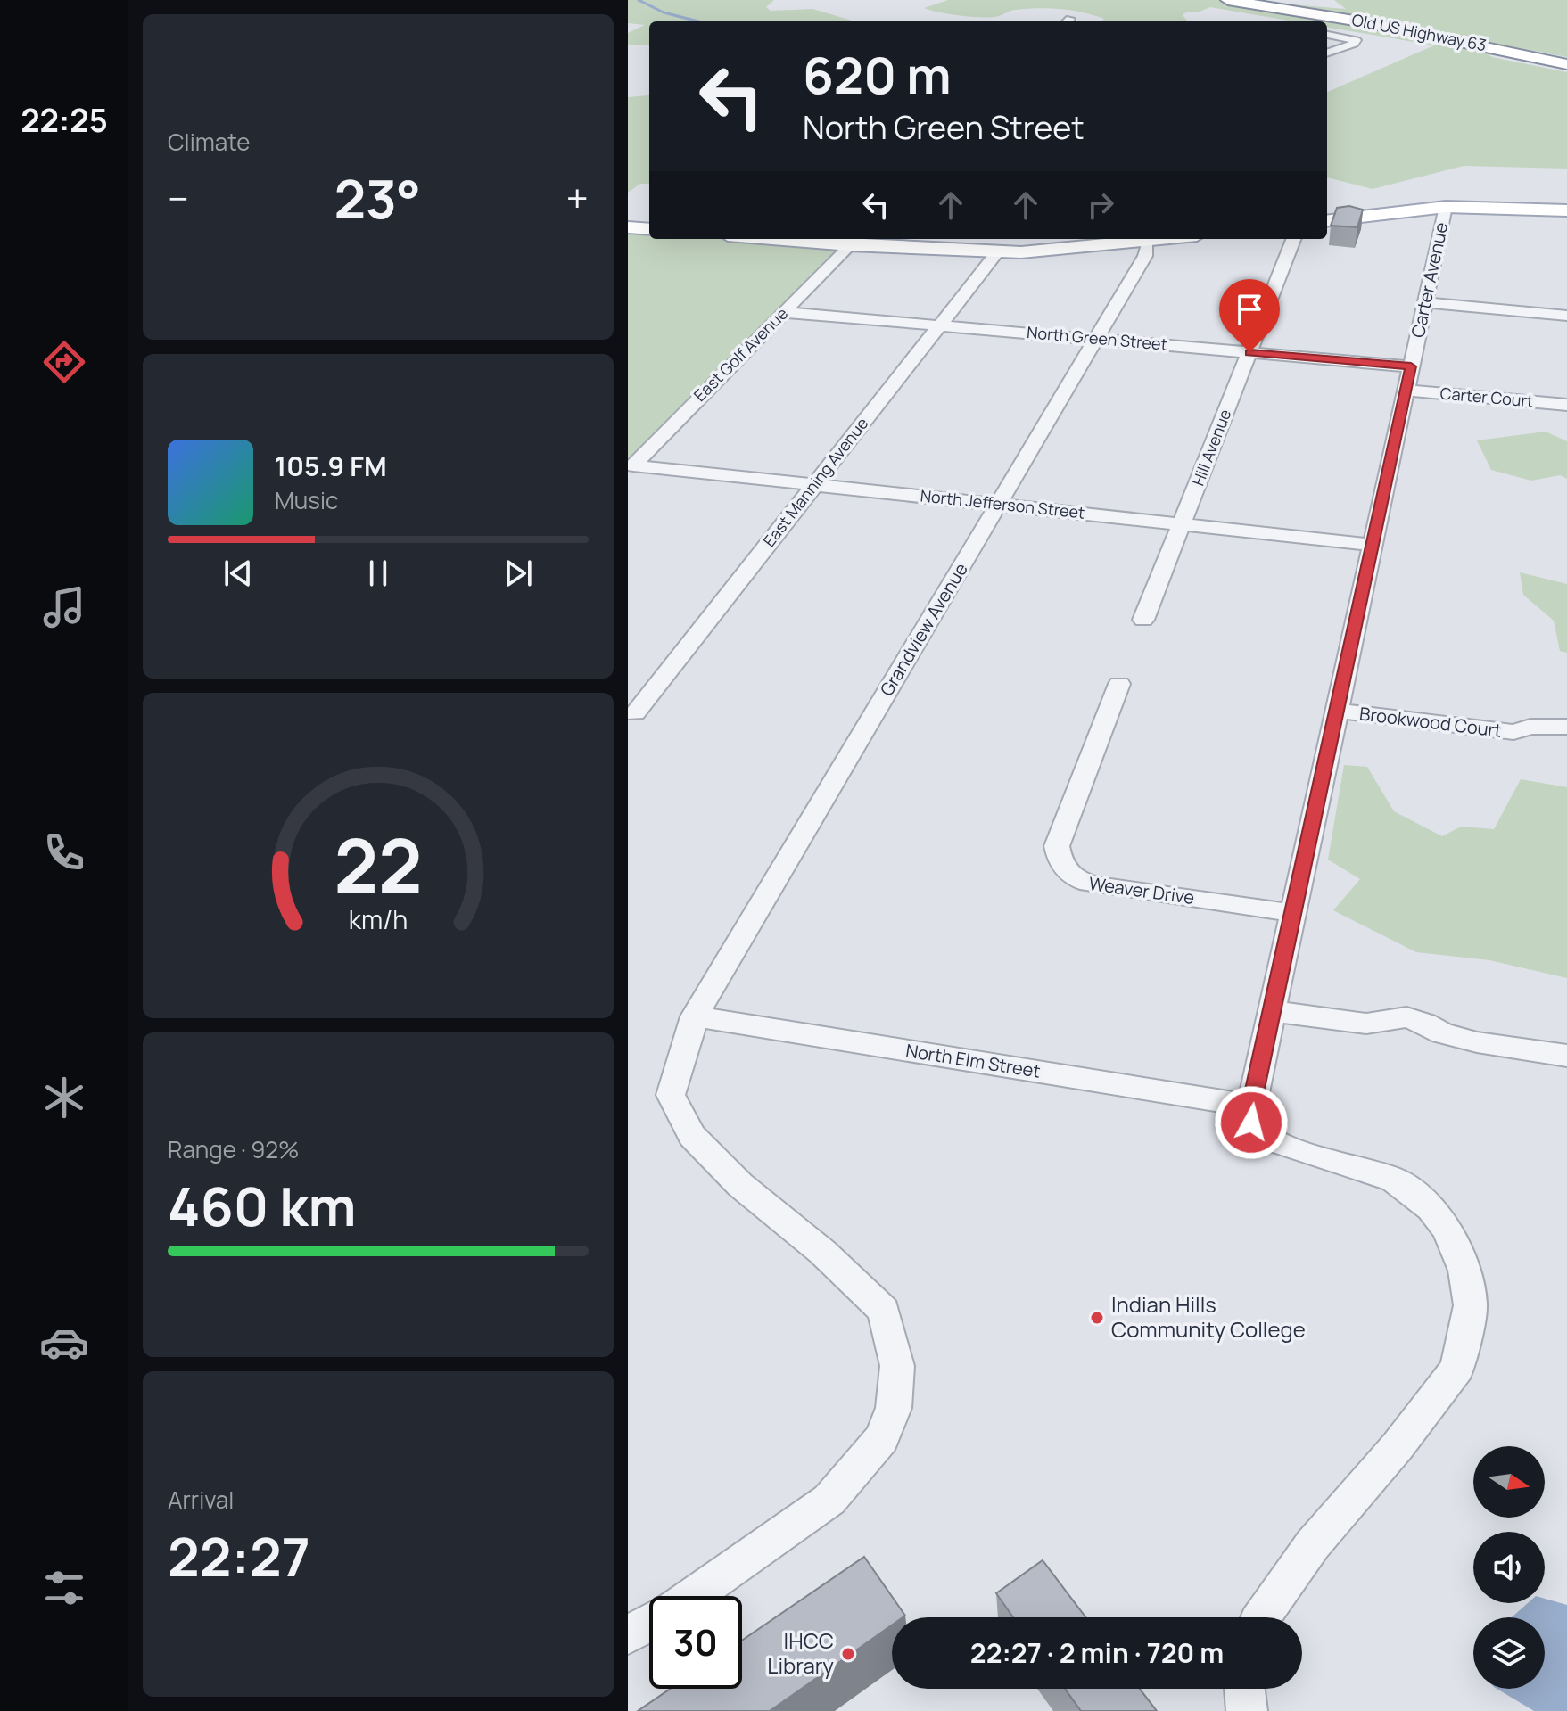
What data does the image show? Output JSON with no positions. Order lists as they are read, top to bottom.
{
  "streets": {
    "highway": ["Old US Highway 63"],
    "street": [
      "Carter Avenue",
      "North Green Street",
      "East Golf Avenue",
      "Carter Court",
      "Hill Avenue",
      "East Manning Avenue",
      "North Jefferson Street",
      "Grandview Avenue",
      "Brookwood Court",
      "Weaver Drive",
      "North Elm Street"
    ]
  },
  "crossings": [
    ["Carter Avenue", "North Green Street"],
    ["Carter Avenue", "Carter Court"],
    ["Carter Avenue", "North Jefferson Street"],
    ["Carter Avenue", "Brookwood Court"],
    ["Carter Avenue", "Weaver Drive"],
    ["Carter Avenue", "North Elm Street"],
    ["North Green Street", "East Golf Avenue"],
    ["North Green Street", "Hill Avenue"],
    ["North Green Street", "East Manning Avenue"],
    ["North Green Street", "Grandview Avenue"],
    ["East Golf Avenue", "North Jefferson Street"],
    ["Hill Avenue", "North Jefferson Street"],
    ["East Manning Avenue", "North Jefferson Street"],
    ["North Jefferson Street", "Grandview Avenue"],
    ["Grandview Avenue", "North Elm Street"]
  ],
  "places": ["Indian Hills Community College", "IHCC Library"],
  "north": "right",
  "page": {
    "tabs": "22:25",
    "tile": [
      "Climate",
      ["Range · 92%", "460 km"],
      ["Arrival", "22:27"]
    ],
    "turn": ["620 m", "North Green Street"],
    "heat": ["−", "23°", "+"],
    "song": ["105.9 FM", "Music"],
    "limit": "30",
    "trip": "22:27 · 2 min · 720 m",
    "gauge": ["22", "km/h"]
  }
}
